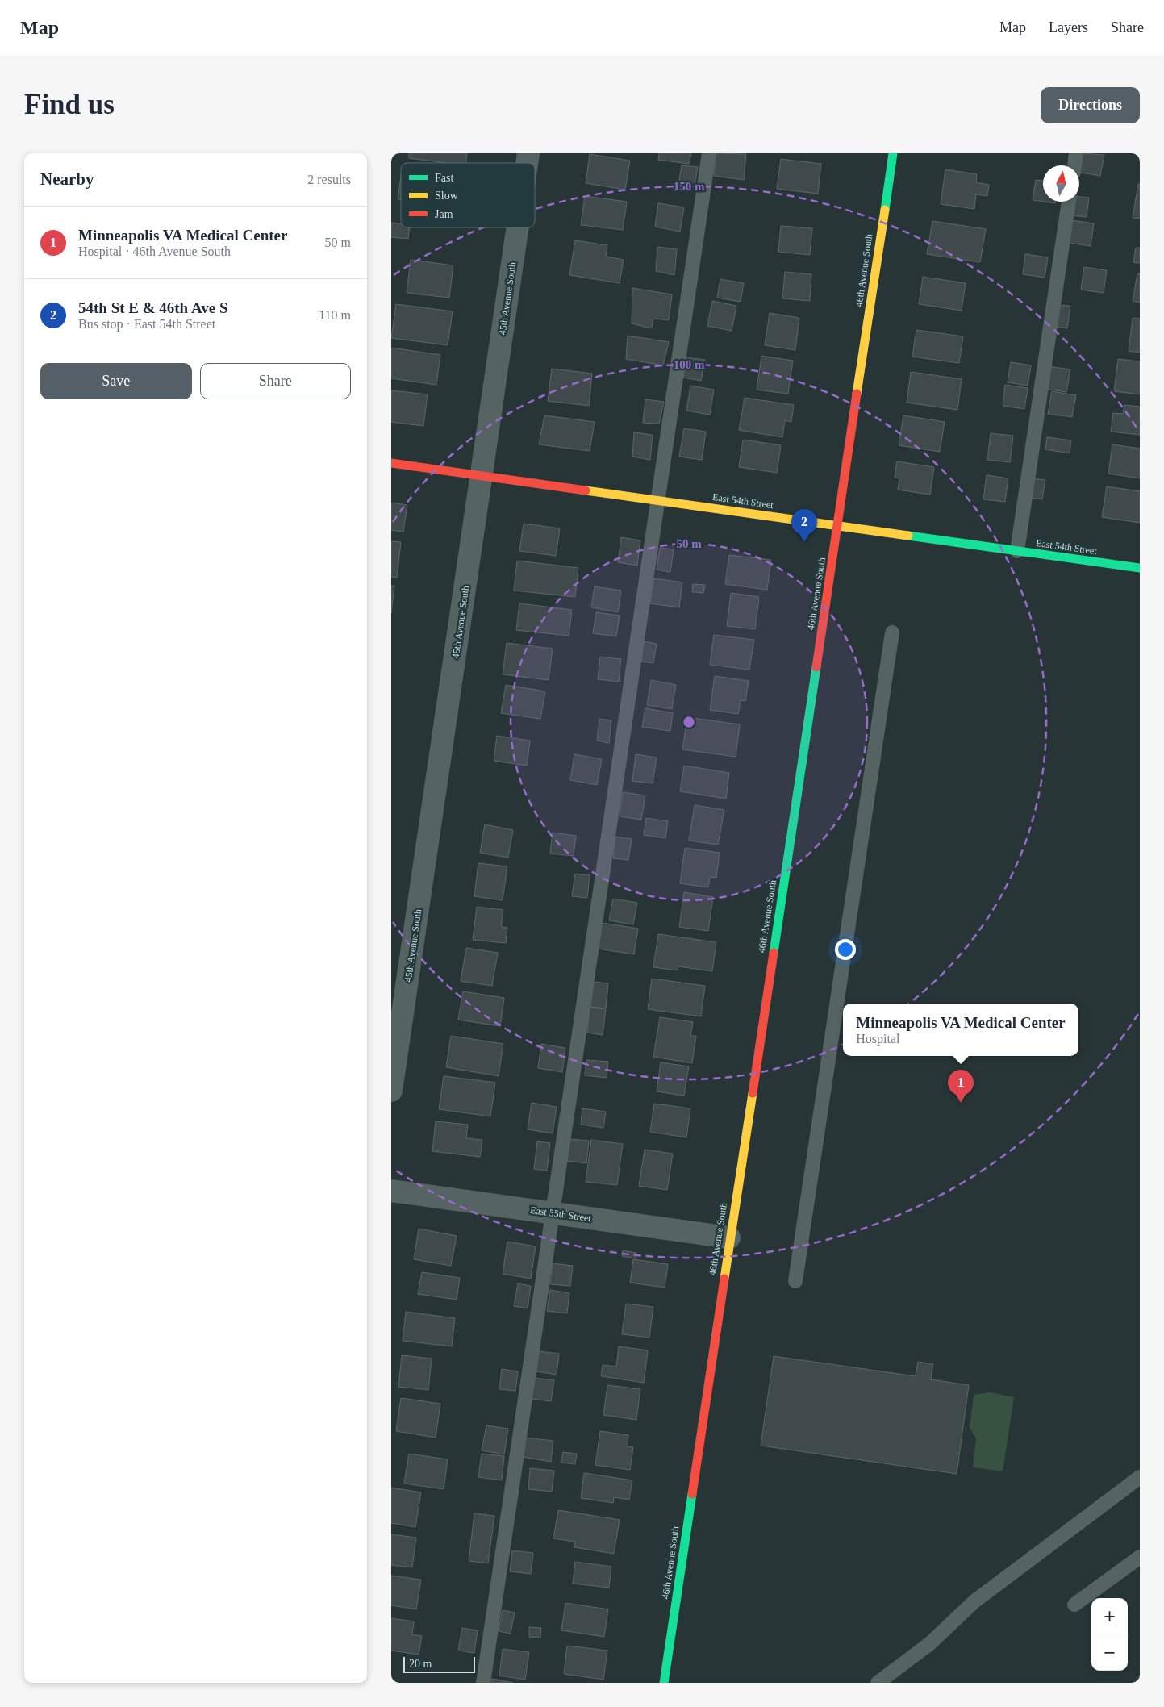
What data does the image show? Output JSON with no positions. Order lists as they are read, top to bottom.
{
  "streets": {
    "street": [
      "46th Avenue South",
      "45th Avenue South",
      "East 54th Street",
      "East 55th Street"
    ]
  },
  "crossings": [
    ["46th Avenue South", "East 54th Street"],
    ["46th Avenue South", "East 55th Street"],
    ["45th Avenue South", "East 54th Street"]
  ],
  "legend": ["Fast", "Slow", "Jam"],
  "scale_bar": "20 m",
  "north": "top",
  "page": {
    "header": "Map",
    "nav": ["Map", "Layers", "Share"],
    "buttons": [
      "Directions",
      ["Save", "Share"]
    ],
    "title": "Find us",
    "heading": ["Nearby", "2 results"],
    "list": [
      {
        "mark": "1",
        "name": "Minneapolis VA Medical Center",
        "note": "Hospital · 46th Avenue South",
        "value": "50 m"
      },
      {
        "mark": "2",
        "name": "54th St E & 46th Ave S",
        "note": "Bus stop · East 54th Street",
        "value": "110 m"
      }
    ],
    "pins": ["2", "1"],
    "popup": ["Minneapolis VA Medical Center", "Hospital"],
    "map_buttons": ["+", "−"],
    "scale": "20 m"
  },
  "rings": ["150 m", "100 m", "50 m"]
}
